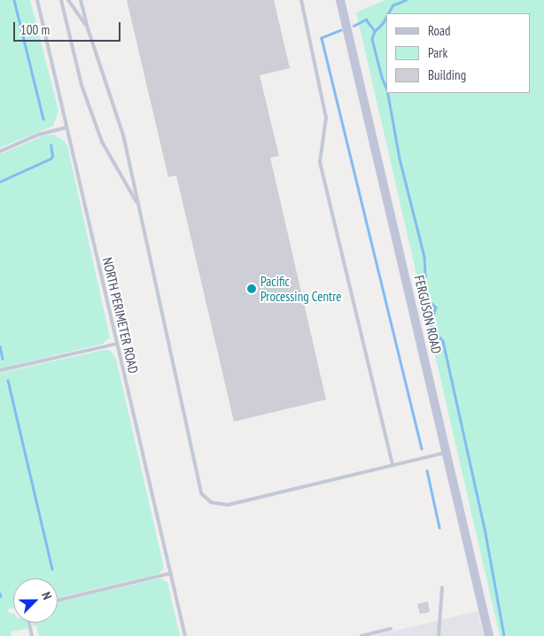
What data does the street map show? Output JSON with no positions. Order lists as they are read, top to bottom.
{
  "streets": {
    "street": ["FERGUSON ROAD"],
    "lane": ["NORTH PERIMETER ROAD"]
  },
  "places": ["Pacific Processing Centre"],
  "legend": ["Road", "Park", "Building"],
  "scale_bar": "100 m",
  "north": "top right"
}
